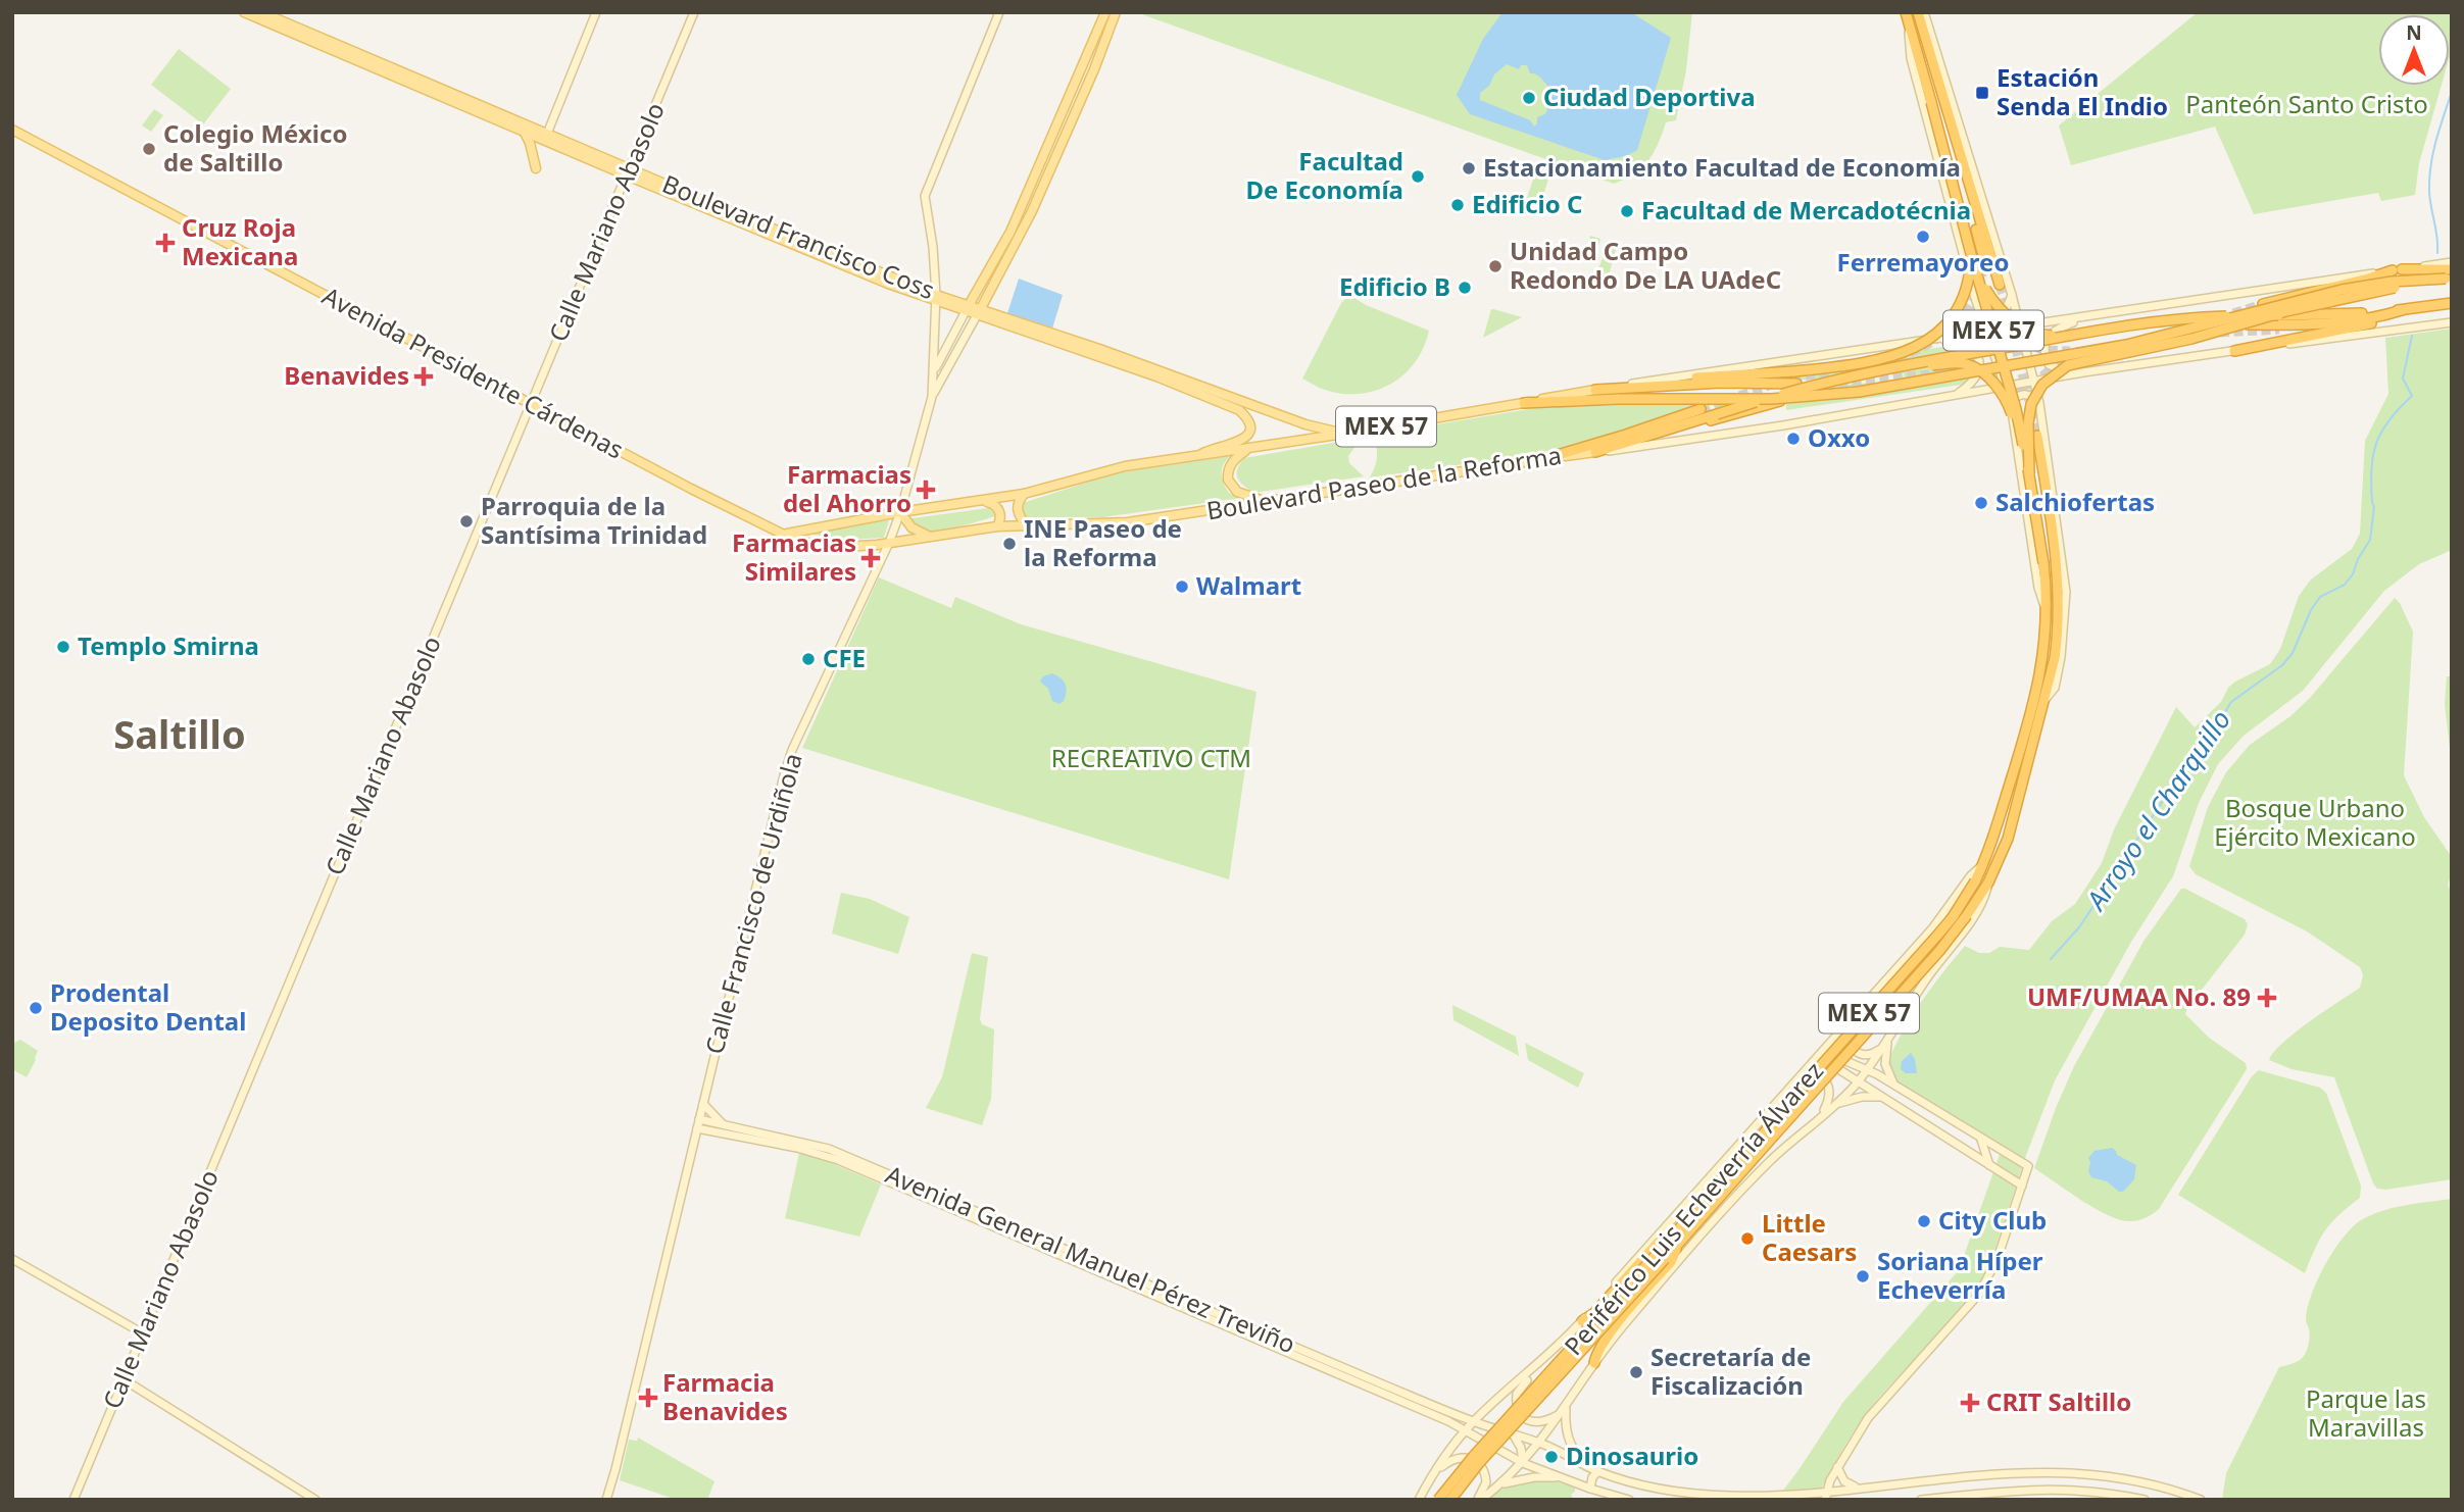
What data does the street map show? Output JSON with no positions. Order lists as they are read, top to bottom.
{
  "streets": {
    "highway": ["MEX 57", "Boulevard Paseo de la Reforma", "Periférico Luis Echeverría Álvarez"],
    "main road": [
      "Calle Mariano Abasolo",
      "Boulevard Francisco Coss",
      "Avenida Presidente Cárdenas",
      "Calle Francisco de Urdiñola",
      "Avenida General Manuel Pérez Treviño"
    ]
  },
  "crossings": [
    ["Calle Mariano Abasolo", "Boulevard Francisco Coss"],
    ["Calle Mariano Abasolo", "Avenida Presidente Cárdenas"],
    ["Boulevard Francisco Coss", "MEX 57"],
    ["Boulevard Francisco Coss", "Calle Francisco de Urdiñola"],
    ["MEX 57", "Boulevard Paseo de la Reforma"],
    ["Avenida Presidente Cárdenas", "Boulevard Paseo de la Reforma"],
    ["Boulevard Paseo de la Reforma", "Calle Francisco de Urdiñola"],
    ["Calle Francisco de Urdiñola", "Avenida General Manuel Pérez Treviño"],
    ["Periférico Luis Echeverría Álvarez", "Avenida General Manuel Pérez Treviño"]
  ],
  "districts": ["Saltillo"],
  "water": ["Arroyo el Charquillo"],
  "parks": [
    "Panteón Santo Cristo",
    "RECREATIVO CTM",
    "Bosque Urbano Ejército Mexicano",
    "Parque las Maravillas"
  ],
  "places": {
    "transit": ["Estación Senda El Indio"],
    "other": [
      "Ciudad Deportiva",
      "Colegio México de Saltillo",
      "Estacionamiento Facultad de Economía",
      "Facultad De Economía",
      "Edificio C",
      "Facultad de Mercadotécnia",
      "Ferremayoreo",
      "Unidad Campo Redondo De LA UAdeC",
      "Edificio B",
      "Oxxo",
      "Salchiofertas",
      "Parroquia de la Santísima Trinidad",
      "INE Paseo de la Reforma",
      "Walmart",
      "Templo Smirna",
      "CFE",
      "Prodental Deposito Dental",
      "City Club",
      "Little Caesars",
      "Soriana Híper Echeverría",
      "Secretaría de Fiscalización",
      "Dinosaurio"
    ],
    "health": [
      "Cruz Roja Mexicana",
      "Benavides",
      "Farmacias del Ahorro",
      "Farmacias Similares",
      "UMF/UMAA No. 89",
      "Farmacia Benavides",
      "CRIT Saltillo"
    ]
  },
  "north": "top"
}
